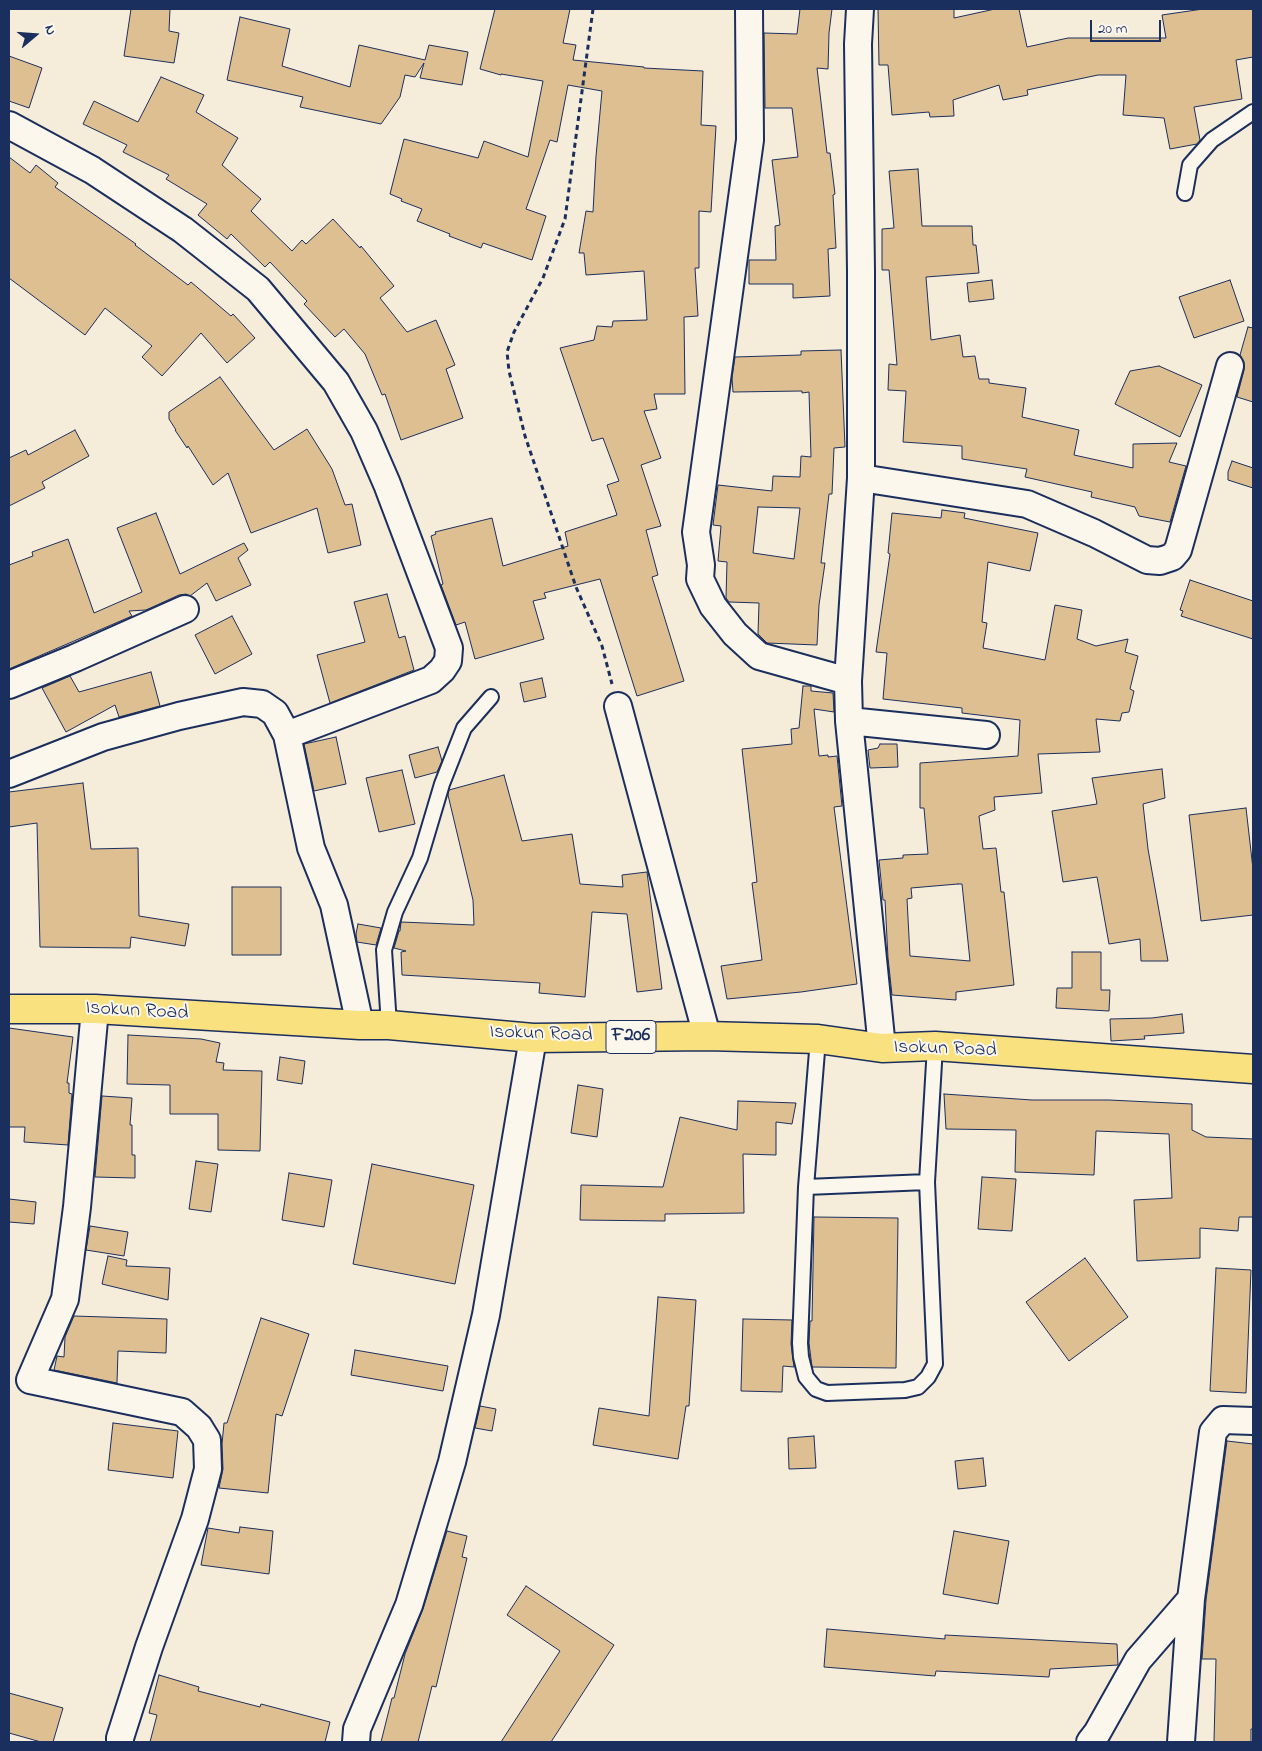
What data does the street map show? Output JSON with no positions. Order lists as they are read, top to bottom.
{
  "streets": {
    "main road": ["Isokun Road", "F206"]
  },
  "scale_bar": "20 m",
  "north": "right"
}
